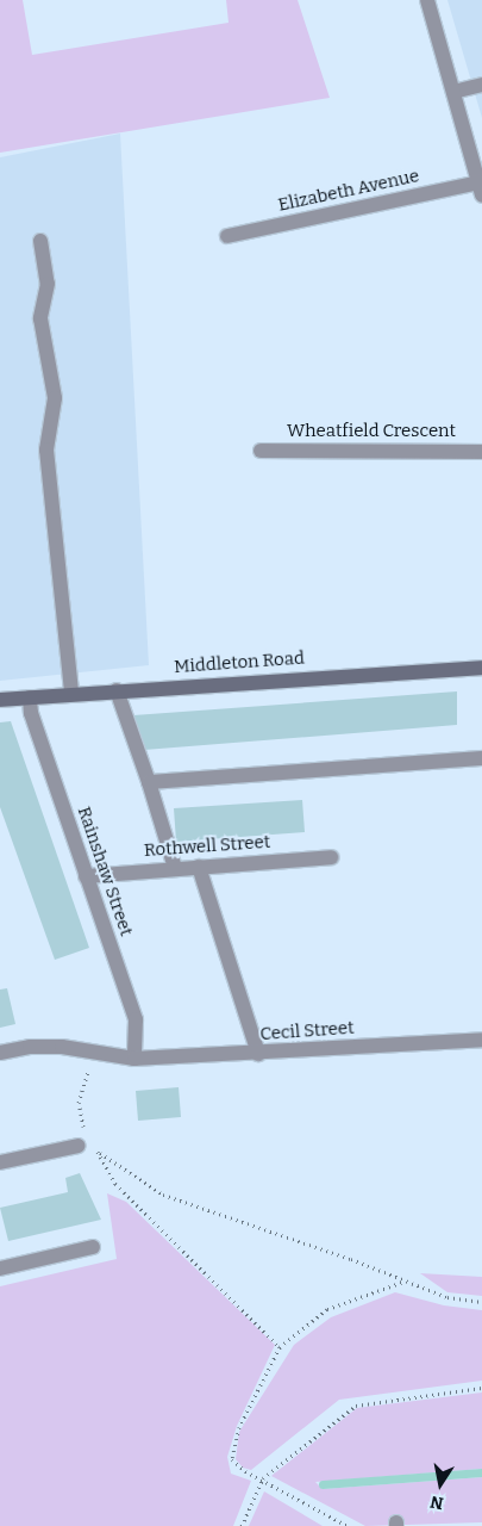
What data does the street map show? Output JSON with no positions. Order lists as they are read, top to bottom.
{
  "streets": {
    "main road": ["Middleton Road"],
    "street": [
      "Elizabeth Avenue",
      "Wheatfield Crescent",
      "Rothwell Street",
      "Rainshaw Street",
      "Cecil Street"
    ]
  },
  "crossings": [
    ["Middleton Road", "Rainshaw Street"],
    ["Rothwell Street", "Rainshaw Street"],
    ["Rainshaw Street", "Cecil Street"]
  ],
  "north": "bottom"
}
